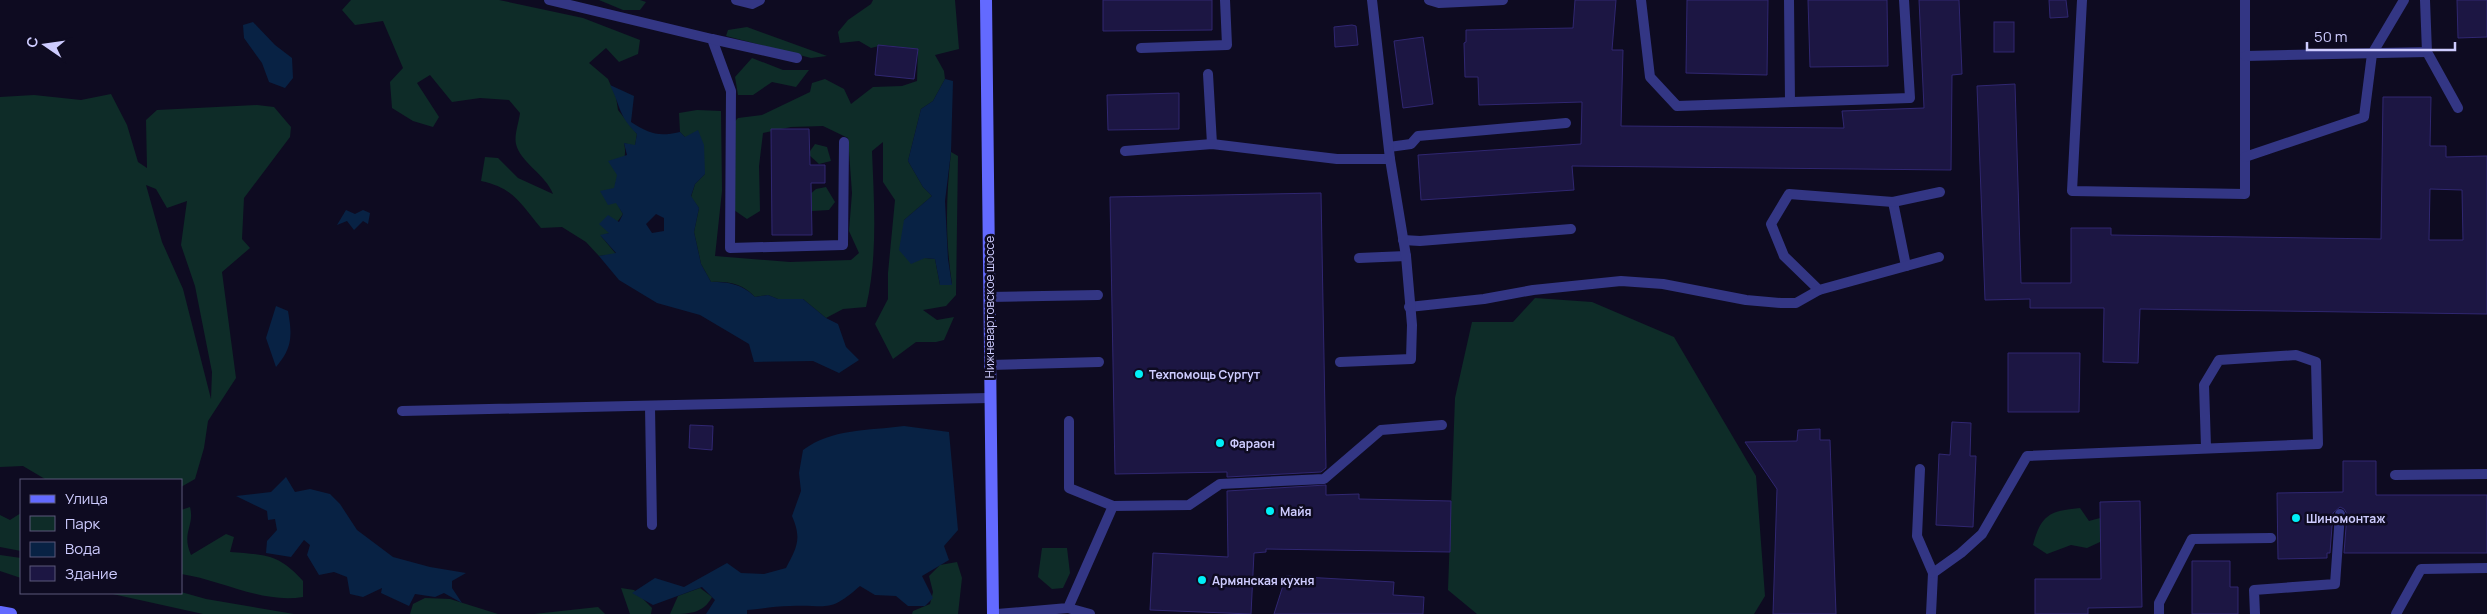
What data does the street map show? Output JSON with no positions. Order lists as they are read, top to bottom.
{
  "streets": {
    "street": ["Нижневартовское шоссе"]
  },
  "places": [
    "Техпомощь Сургут",
    "Фараон",
    "Майя",
    "Шиномонтаж",
    "Армянская кухня"
  ],
  "legend": [
    "Улица",
    "Парк",
    "Вода",
    "Здание"
  ],
  "scale_bar": "50 m",
  "north": "left"
}
